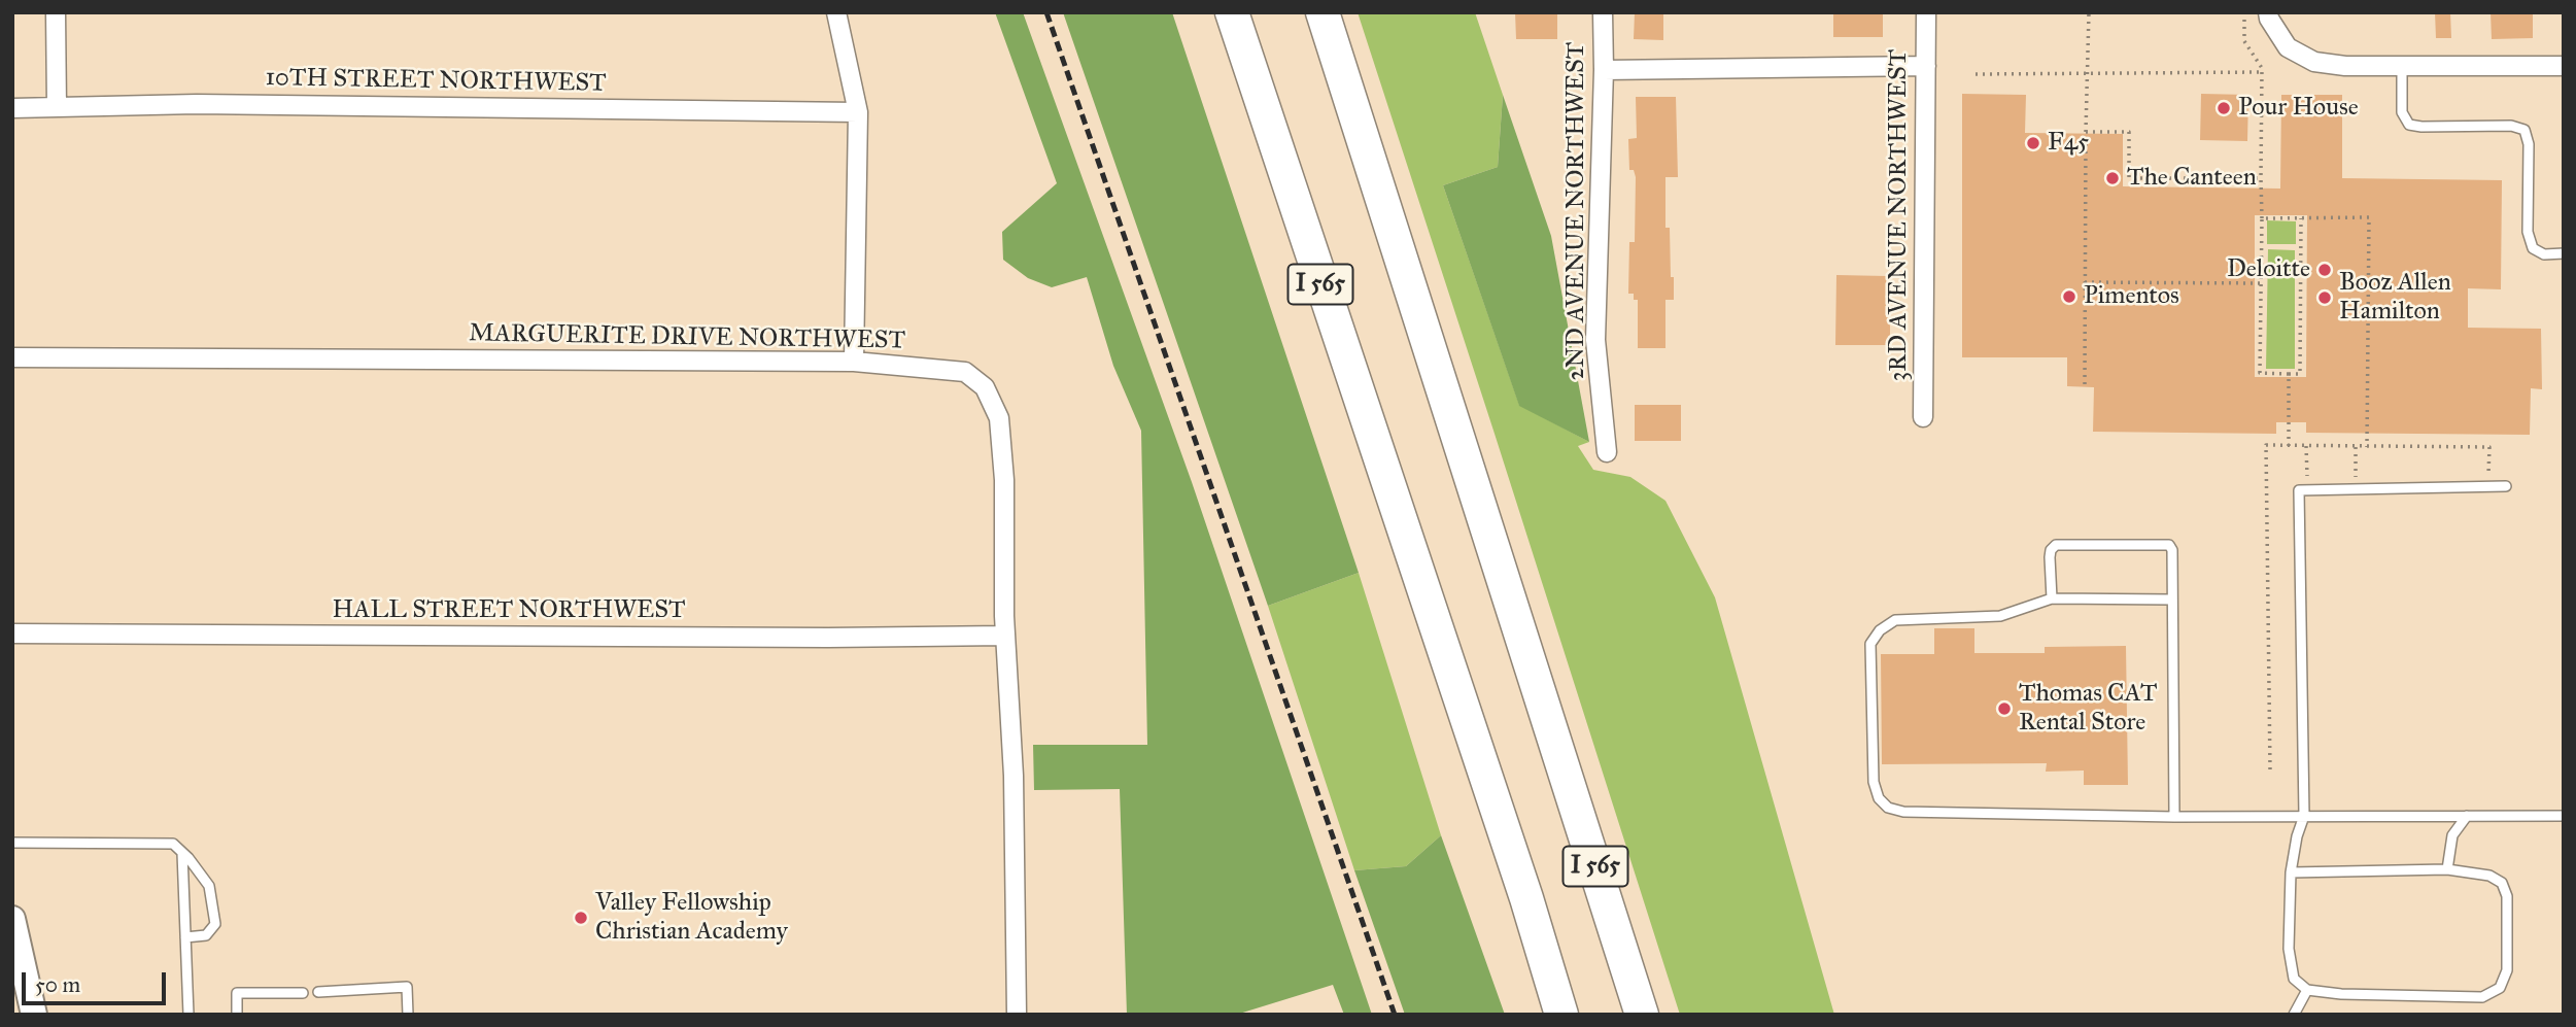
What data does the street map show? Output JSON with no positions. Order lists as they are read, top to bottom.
{
  "streets": {
    "highway": ["I 565"],
    "street": [
      "10TH STREET NORTHWEST",
      "2ND AVENUE NORTHWEST",
      "3RD AVENUE NORTHWEST",
      "MARGUERITE DRIVE NORTHWEST",
      "HALL STREET NORTHWEST"
    ]
  },
  "crossings": [
    ["MARGUERITE DRIVE NORTHWEST", "HALL STREET NORTHWEST"]
  ],
  "places": [
    "Pour House",
    "F45",
    "The Canteen",
    "Deloitte",
    "Pimentos",
    "Booz Allen Hamilton",
    "Thomas CAT Rental Store",
    "Valley Fellowship Christian Academy"
  ],
  "scale_bar": "50 m"
}
